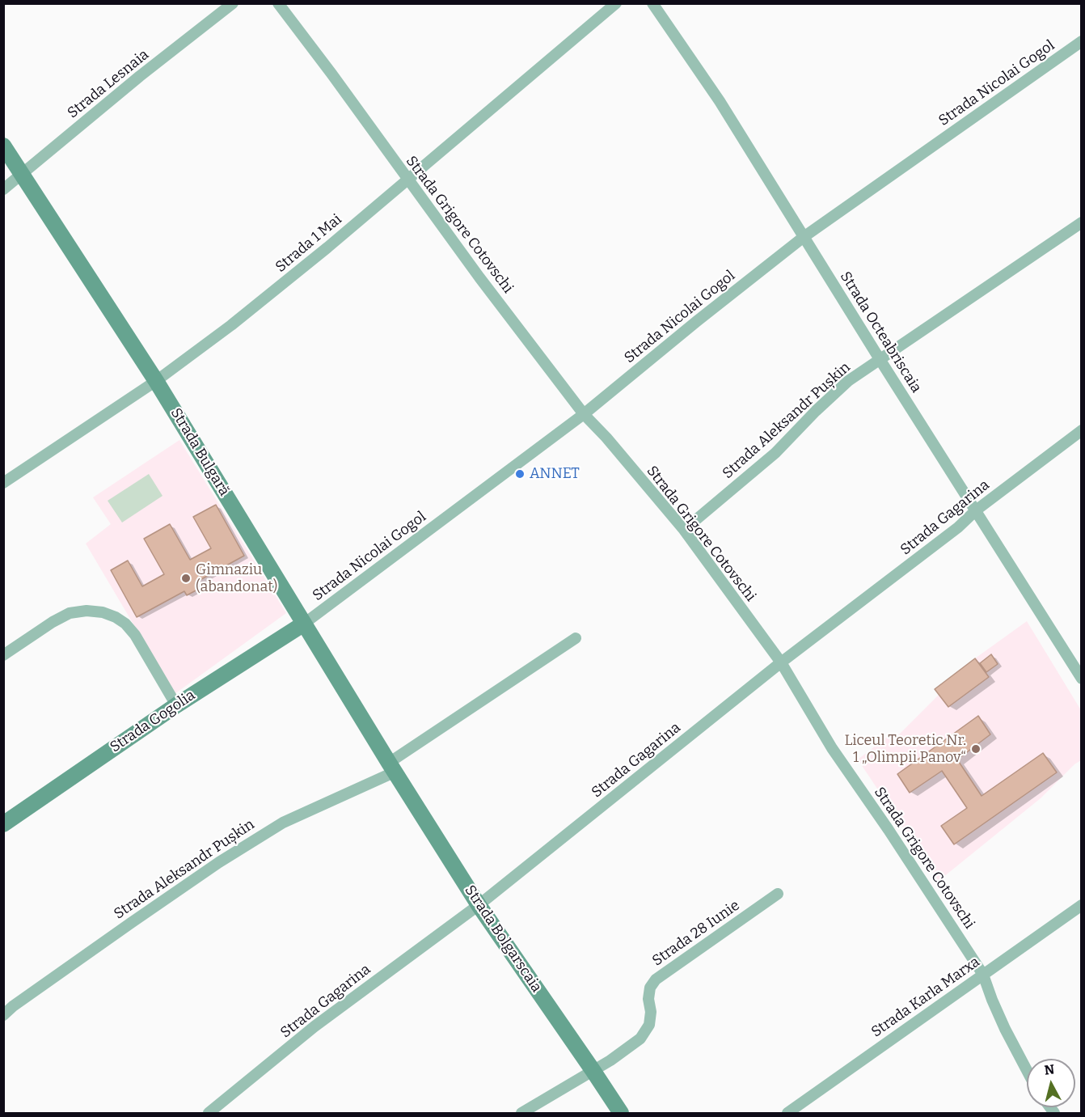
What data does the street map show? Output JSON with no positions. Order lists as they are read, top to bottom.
{
  "streets": {
    "street": [
      "Strada Nicolai Gogol",
      "Strada Lesnaia",
      "Strada Grigore Cotovschi",
      "Strada 1 Mai",
      "Strada Octeabriscaia",
      "Strada Aleksandr Pușkin",
      "Strada Bulgară",
      "Strada Gagarina",
      "Strada Gogolia",
      "Strada 28 Iunie",
      "Strada Bolgarscaia",
      "Strada Karla Marxa"
    ]
  },
  "crossings": [
    ["Strada Nicolai Gogol", "Strada Grigore Cotovschi"],
    ["Strada Nicolai Gogol", "Strada Octeabriscaia"],
    ["Strada Nicolai Gogol", "Strada Bulgară"],
    ["Strada Nicolai Gogol", "Strada Gogolia"],
    ["Strada Lesnaia", "Strada Bulgară"],
    ["Strada Grigore Cotovschi", "Strada 1 Mai"],
    ["Strada Grigore Cotovschi", "Strada Aleksandr Pușkin"],
    ["Strada Grigore Cotovschi", "Strada Gagarina"],
    ["Strada Grigore Cotovschi", "Strada Karla Marxa"],
    ["Strada 1 Mai", "Strada Bulgară"],
    ["Strada Octeabriscaia", "Strada Aleksandr Pușkin"],
    ["Strada Octeabriscaia", "Strada Gagarina"],
    ["Strada Aleksandr Pușkin", "Strada Bulgară"],
    ["Strada Aleksandr Pușkin", "Strada Bolgarscaia"],
    ["Strada Bulgară", "Strada Gogolia"],
    ["Strada Bulgară", "Strada Bolgarscaia"],
    ["Strada Gagarina", "Strada Bolgarscaia"],
    ["Strada 28 Iunie", "Strada Bolgarscaia"]
  ],
  "places": ["ANNET", "Gimnaziu (abandonat)", "Liceul Teoretic Nr. 1 „Olimpii Panov“"],
  "north": "top"
}
